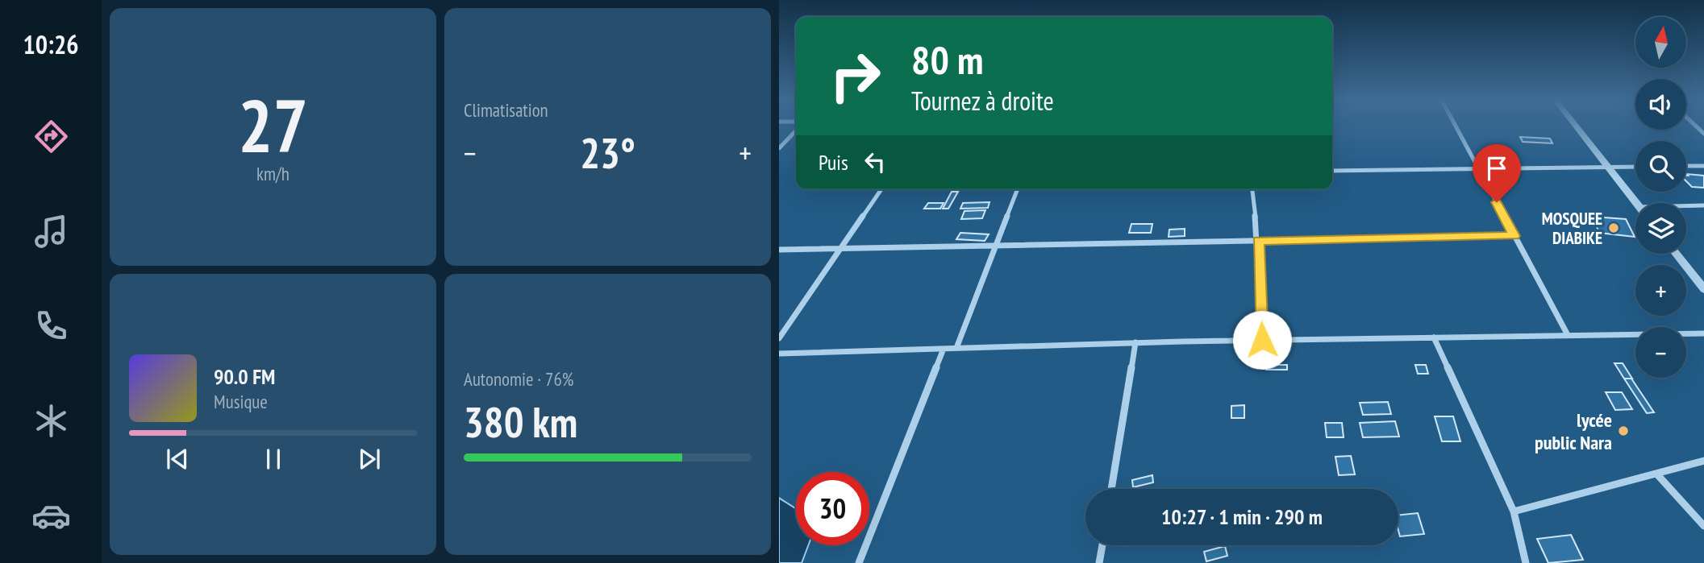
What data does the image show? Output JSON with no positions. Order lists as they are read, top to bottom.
{
  "places": ["MOSQUEE DIABIKE", "lycée public Nara"],
  "north": "top",
  "page": {
    "tabs": "10:26",
    "tile": [
      ["27", "km/h"],
      "Climatisation",
      ["Autonomie · 76%", "380 km"]
    ],
    "map_buttons": ["+", "−"],
    "turn": ["80 m", "Tournez à droite"],
    "heat": ["−", "23°", "+"],
    "then": "Puis",
    "song": ["90.0 FM", "Musique"],
    "limit": "30",
    "trip": "10:27 · 1 min · 290 m"
  }
}
